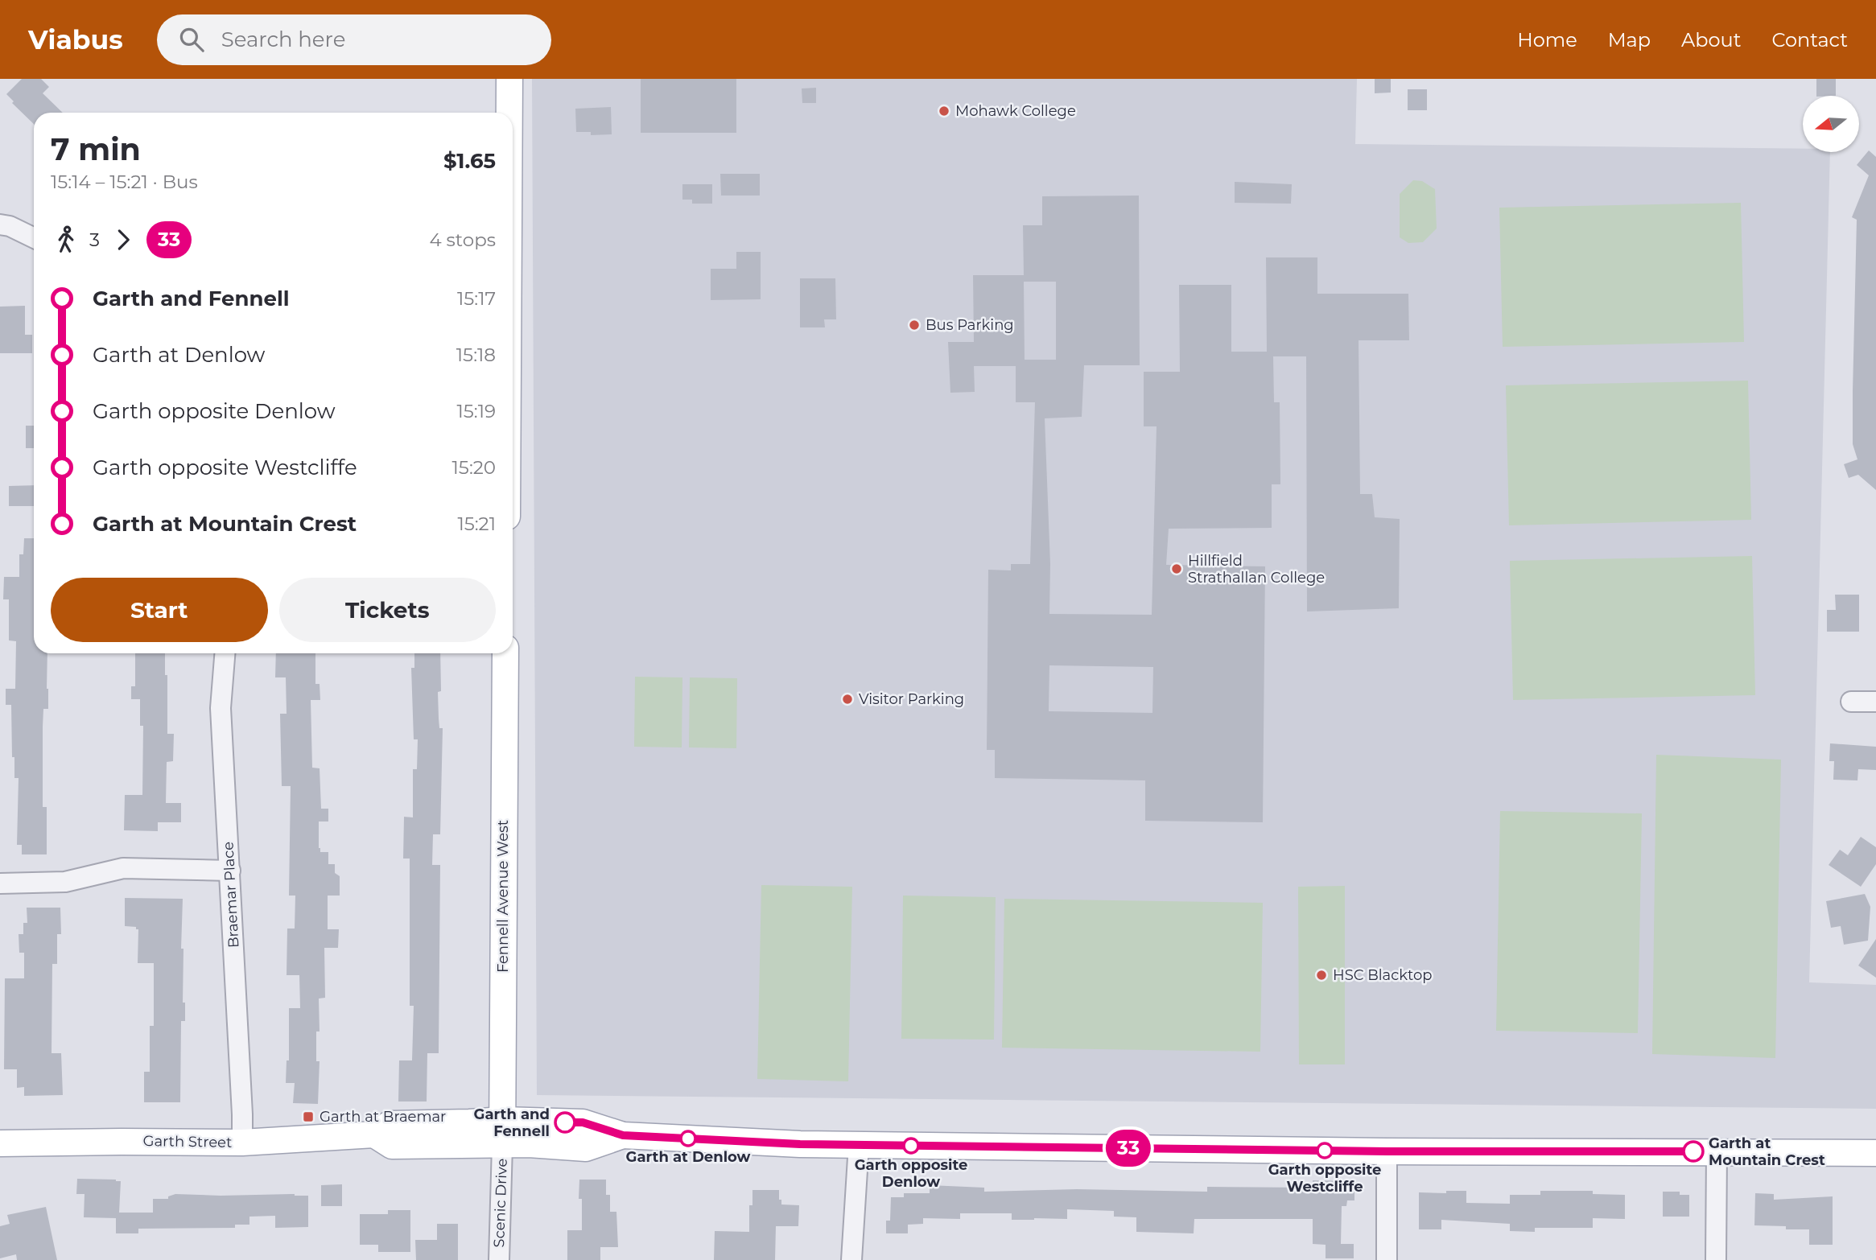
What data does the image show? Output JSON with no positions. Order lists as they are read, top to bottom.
{
  "streets": {
    "main road": ["Fennell Avenue West", "Garth Street"],
    "street": ["Braemar Place", "Scenic Drive"]
  },
  "crossings": [
    ["Braemar Place", "Garth Street"],
    ["Fennell Avenue West", "Garth Street"],
    ["Fennell Avenue West", "Scenic Drive"],
    ["Garth Street", "Scenic Drive"]
  ],
  "places": {
    "other": [
      "Mohawk College",
      "Bus Parking",
      "Hillfield Strathallan College",
      "Visitor Parking",
      "HSC Blacktop",
      "Garth and Fennell",
      "Garth at Denlow",
      "Garth opposite Denlow",
      "Garth opposite Westcliffe",
      "Garth at Mountain Crest"
    ],
    "transit": ["Garth at Braemar"]
  },
  "lines": ["bus line 33"],
  "north": "left",
  "page": {
    "header": "Viabus",
    "search": "Search here",
    "nav": [
      "Home",
      "Map",
      "About",
      "Contact"
    ],
    "on_map": "33",
    "heading": ["7 min", "15:14 – 15:21 · Bus", "$1.65"],
    "legs": ["3", "33", "4 stops"],
    "list": [
      {
        "name": "Garth and Fennell",
        "value": "15:17"
      },
      {
        "name": "Garth at Denlow",
        "value": "15:18"
      },
      {
        "name": "Garth opposite Denlow",
        "value": "15:19"
      },
      {
        "name": "Garth opposite Westcliffe",
        "value": "15:20"
      },
      {
        "name": "Garth at Mountain Crest",
        "value": "15:21"
      }
    ],
    "buttons": ["Start", "Tickets"]
  }
}
